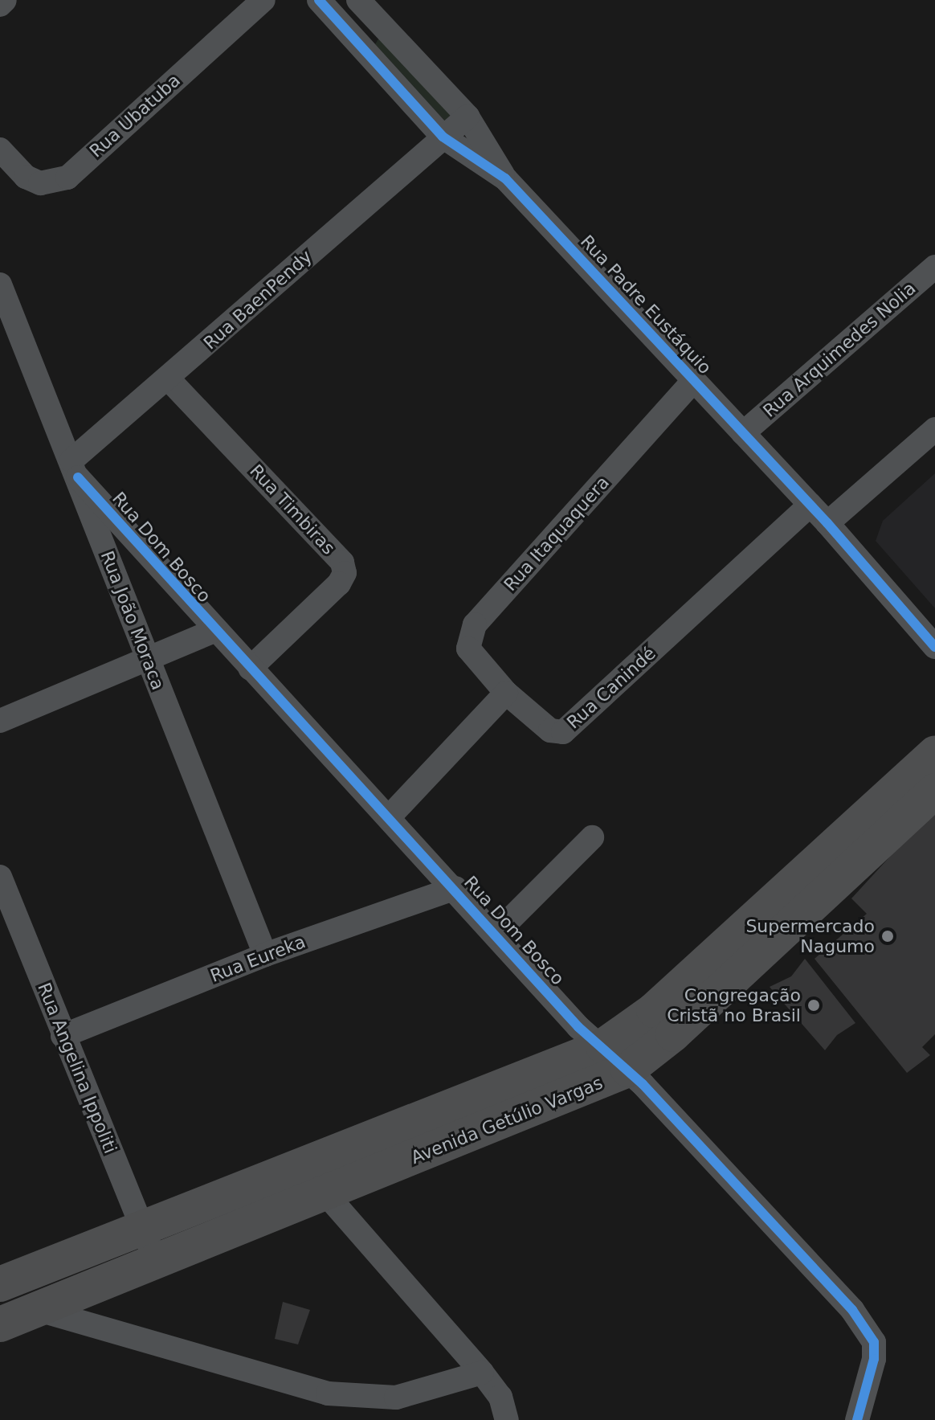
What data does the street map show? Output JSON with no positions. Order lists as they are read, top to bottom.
{
  "streets": {
    "main road": ["Avenida Getúlio Vargas"],
    "street": [
      "Rua Ubatuba",
      "Rua BaenPendy",
      "Rua Padre Eustáquio",
      "Rua Arquimedes Nolia",
      "Rua Timbiras",
      "Rua Itaquaquera",
      "Rua Dom Bosco",
      "Rua João Moraca",
      "Rua Canindé",
      "Rua Eureka",
      "Rua Angelina Ippoliti"
    ]
  },
  "crossings": [
    ["Rua BaenPendy", "Rua Padre Eustáquio"],
    ["Rua BaenPendy", "Rua Timbiras"],
    ["Rua BaenPendy", "Rua Dom Bosco"],
    ["Rua BaenPendy", "Rua João Moraca"],
    ["Rua Padre Eustáquio", "Rua Arquimedes Nolia"],
    ["Rua Padre Eustáquio", "Rua Itaquaquera"],
    ["Rua Padre Eustáquio", "Rua Canindé"],
    ["Rua Timbiras", "Rua Dom Bosco"],
    ["Rua Itaquaquera", "Rua Canindé"],
    ["Rua Dom Bosco", "Rua João Moraca"],
    ["Rua Dom Bosco", "Rua Eureka"],
    ["Rua Dom Bosco", "Avenida Getúlio Vargas"],
    ["Rua João Moraca", "Rua Eureka"],
    ["Rua Eureka", "Rua Angelina Ippoliti"],
    ["Rua Angelina Ippoliti", "Avenida Getúlio Vargas"]
  ],
  "places": ["Supermercado Nagumo", "Congregação Cristã no Brasil"]
}
